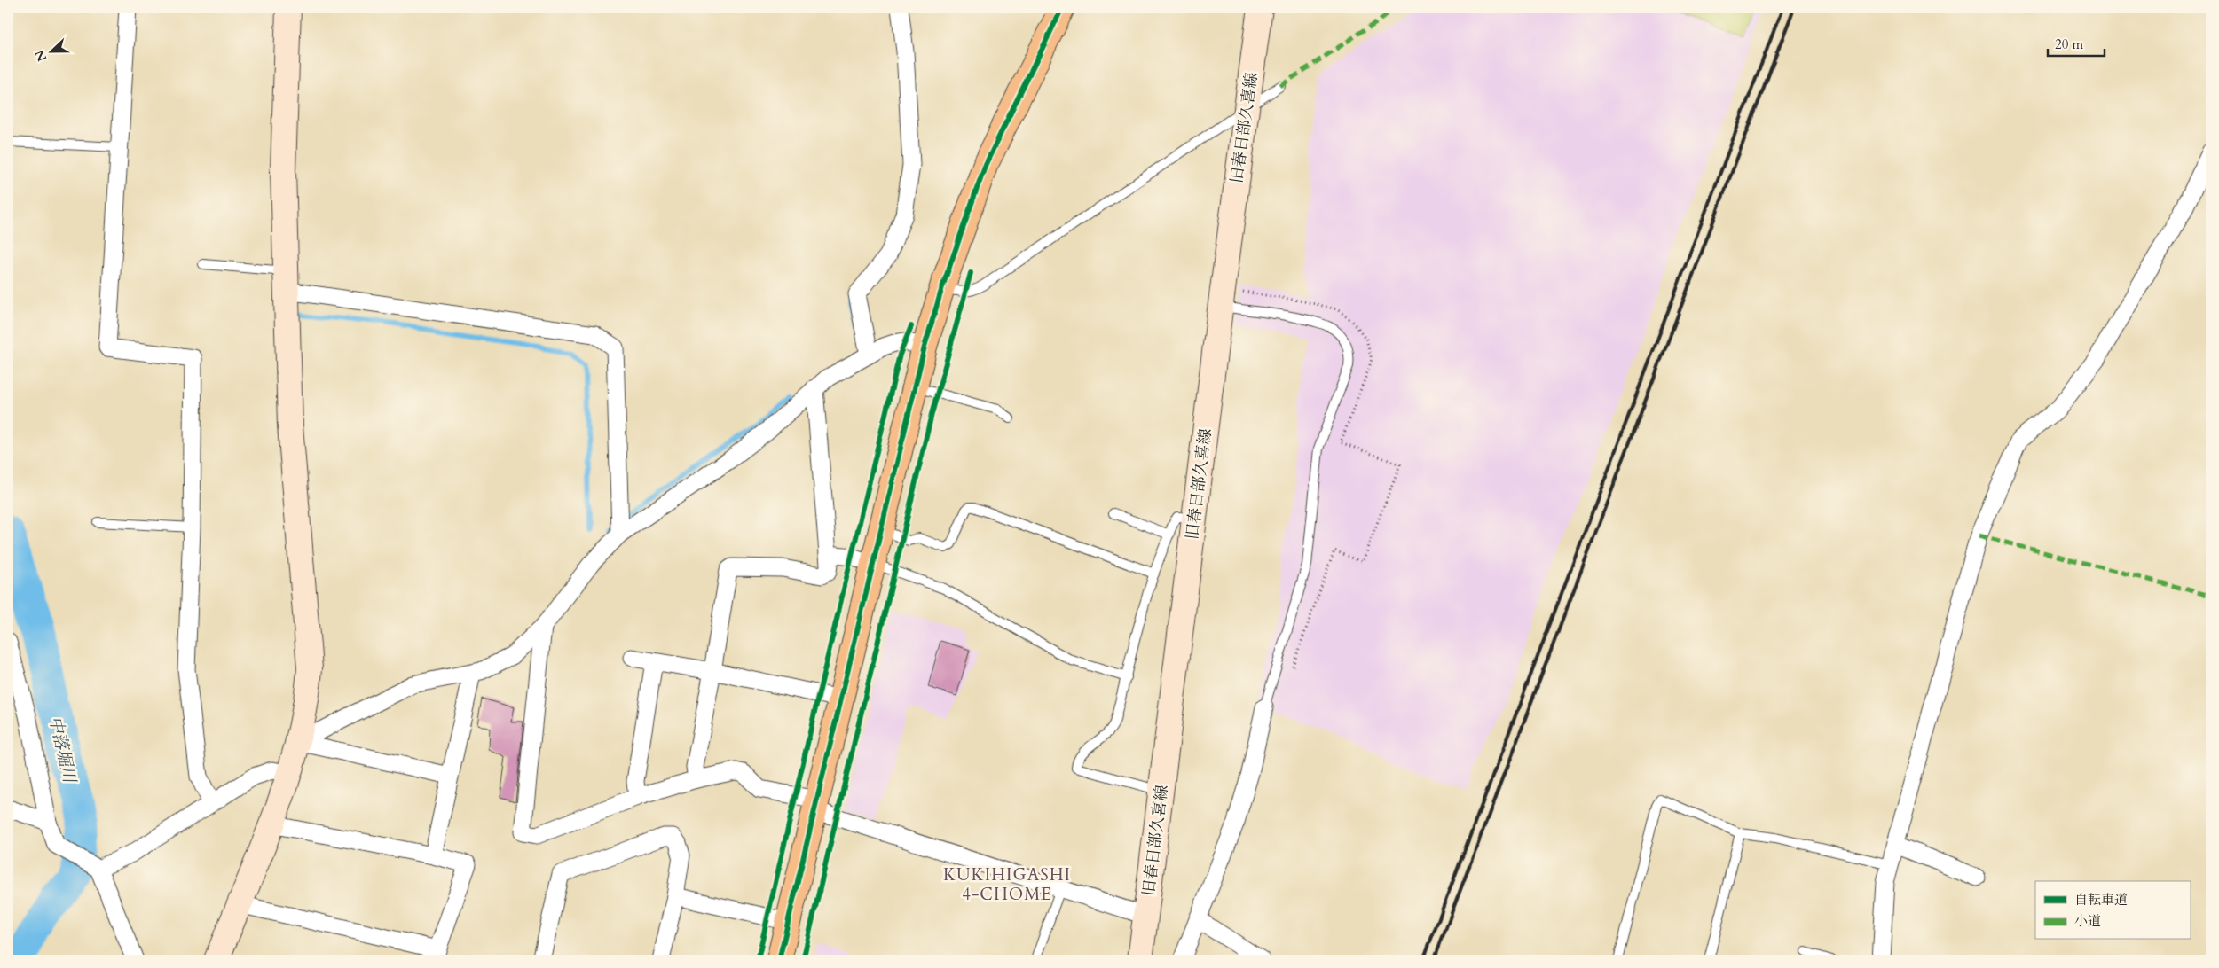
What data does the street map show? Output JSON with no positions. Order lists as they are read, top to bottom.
{
  "streets": {
    "street": ["旧春日部久喜線"]
  },
  "districts": ["KUKIHIGASHI 4-CHOME"],
  "water": ["中落堀川"],
  "legend": ["自転車道", "小道"],
  "scale_bar": "20 m",
  "north": "left"
}
